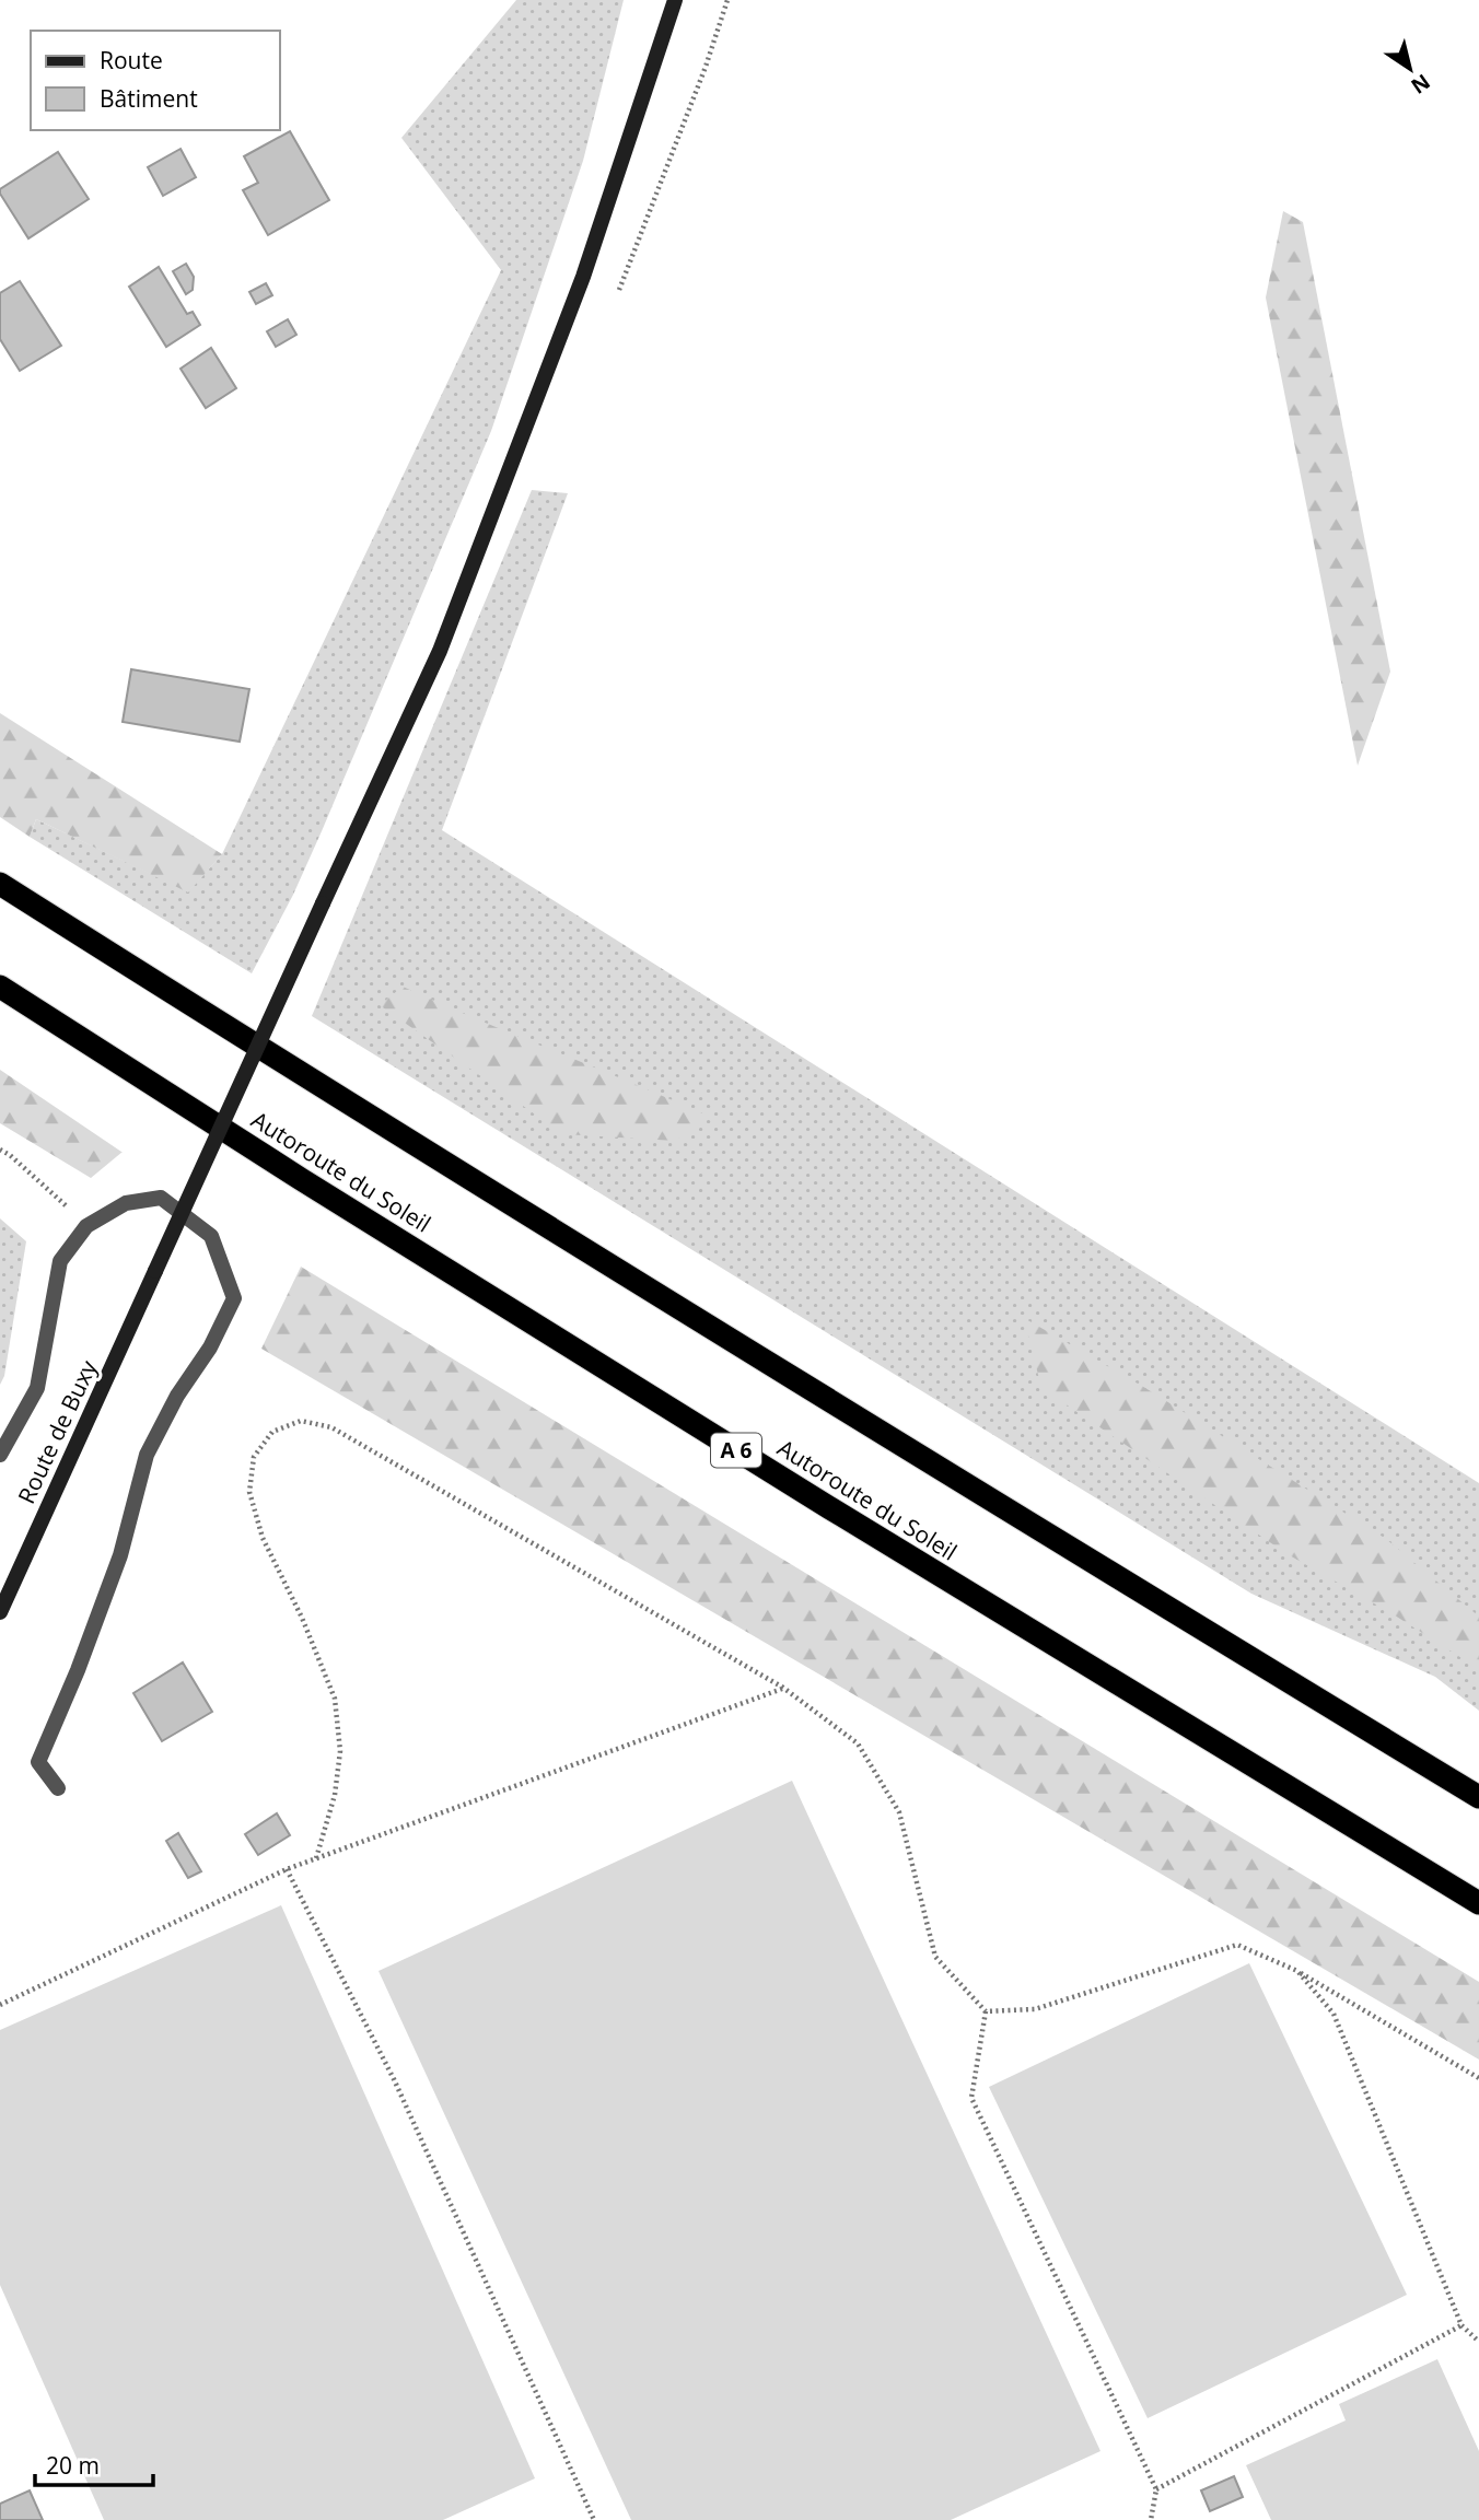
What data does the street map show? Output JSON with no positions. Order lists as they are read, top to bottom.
{
  "streets": {
    "highway": ["Autoroute du Soleil", "A 6"],
    "main road": ["Route de Buxy"]
  },
  "legend": ["Route", "Bâtiment"],
  "scale_bar": "20 m",
  "north": "bottom right"
}
